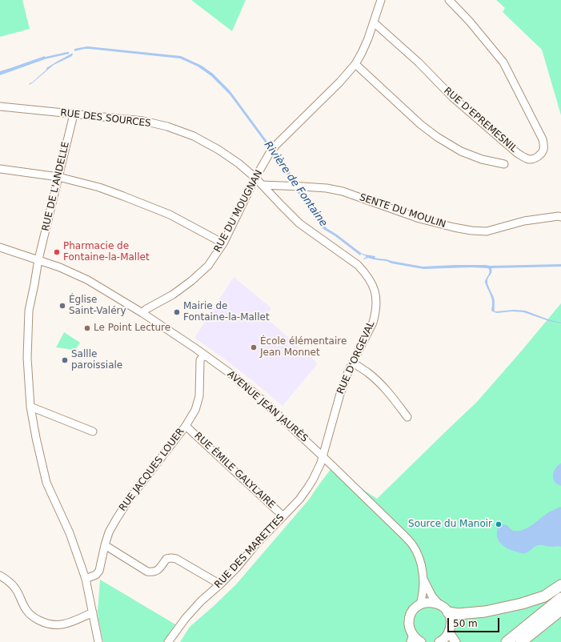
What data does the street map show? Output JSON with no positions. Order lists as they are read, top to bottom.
{
  "streets": {
    "street": [
      "RUE DES SOURCES",
      "RUE D'EPREMESNIL",
      "RUE DE L'ANDELLE",
      "RUE DU MOUGNAN",
      "SENTE DU MOULIN",
      "RUE D'ORGEVAL",
      "AVENUE JEAN JAURÈS",
      "RUE JACQUES LOUER",
      "RUE ÉMILE GALYLAIRE",
      "RUE DES MARETTES"
    ]
  },
  "crossings": [
    ["RUE DES SOURCES", "RUE DE L'ANDELLE"],
    ["RUE DES SOURCES", "RUE DU MOUGNAN"],
    ["RUE DES SOURCES", "RUE D'ORGEVAL"],
    ["RUE D'EPREMESNIL", "RUE DU MOUGNAN"],
    ["RUE DE L'ANDELLE", "AVENUE JEAN JAURÈS"],
    ["RUE DE L'ANDELLE", "RUE JACQUES LOUER"],
    ["RUE DU MOUGNAN", "RUE D'ORGEVAL"],
    ["RUE DU MOUGNAN", "AVENUE JEAN JAURÈS"],
    ["SENTE DU MOULIN", "RUE D'ORGEVAL"],
    ["RUE D'ORGEVAL", "AVENUE JEAN JAURÈS"],
    ["RUE D'ORGEVAL", "RUE DES MARETTES"],
    ["AVENUE JEAN JAURÈS", "RUE JACQUES LOUER"],
    ["AVENUE JEAN JAURÈS", "RUE DES MARETTES"],
    ["RUE JACQUES LOUER", "RUE ÉMILE GALYLAIRE"],
    ["RUE ÉMILE GALYLAIRE", "RUE DES MARETTES"]
  ],
  "water": ["Rivière de Fontaine"],
  "places": [
    "Pharmacie de Fontaine-la-Mallet",
    "Église Saint-Valéry",
    "Mairie de Fontaine-la-Mallet",
    "Le Point Lecture",
    "École élémentaire Jean Monnet",
    "Sallle paroissiale",
    "Source du Manoir"
  ],
  "scale_bar": "50 m"
}
